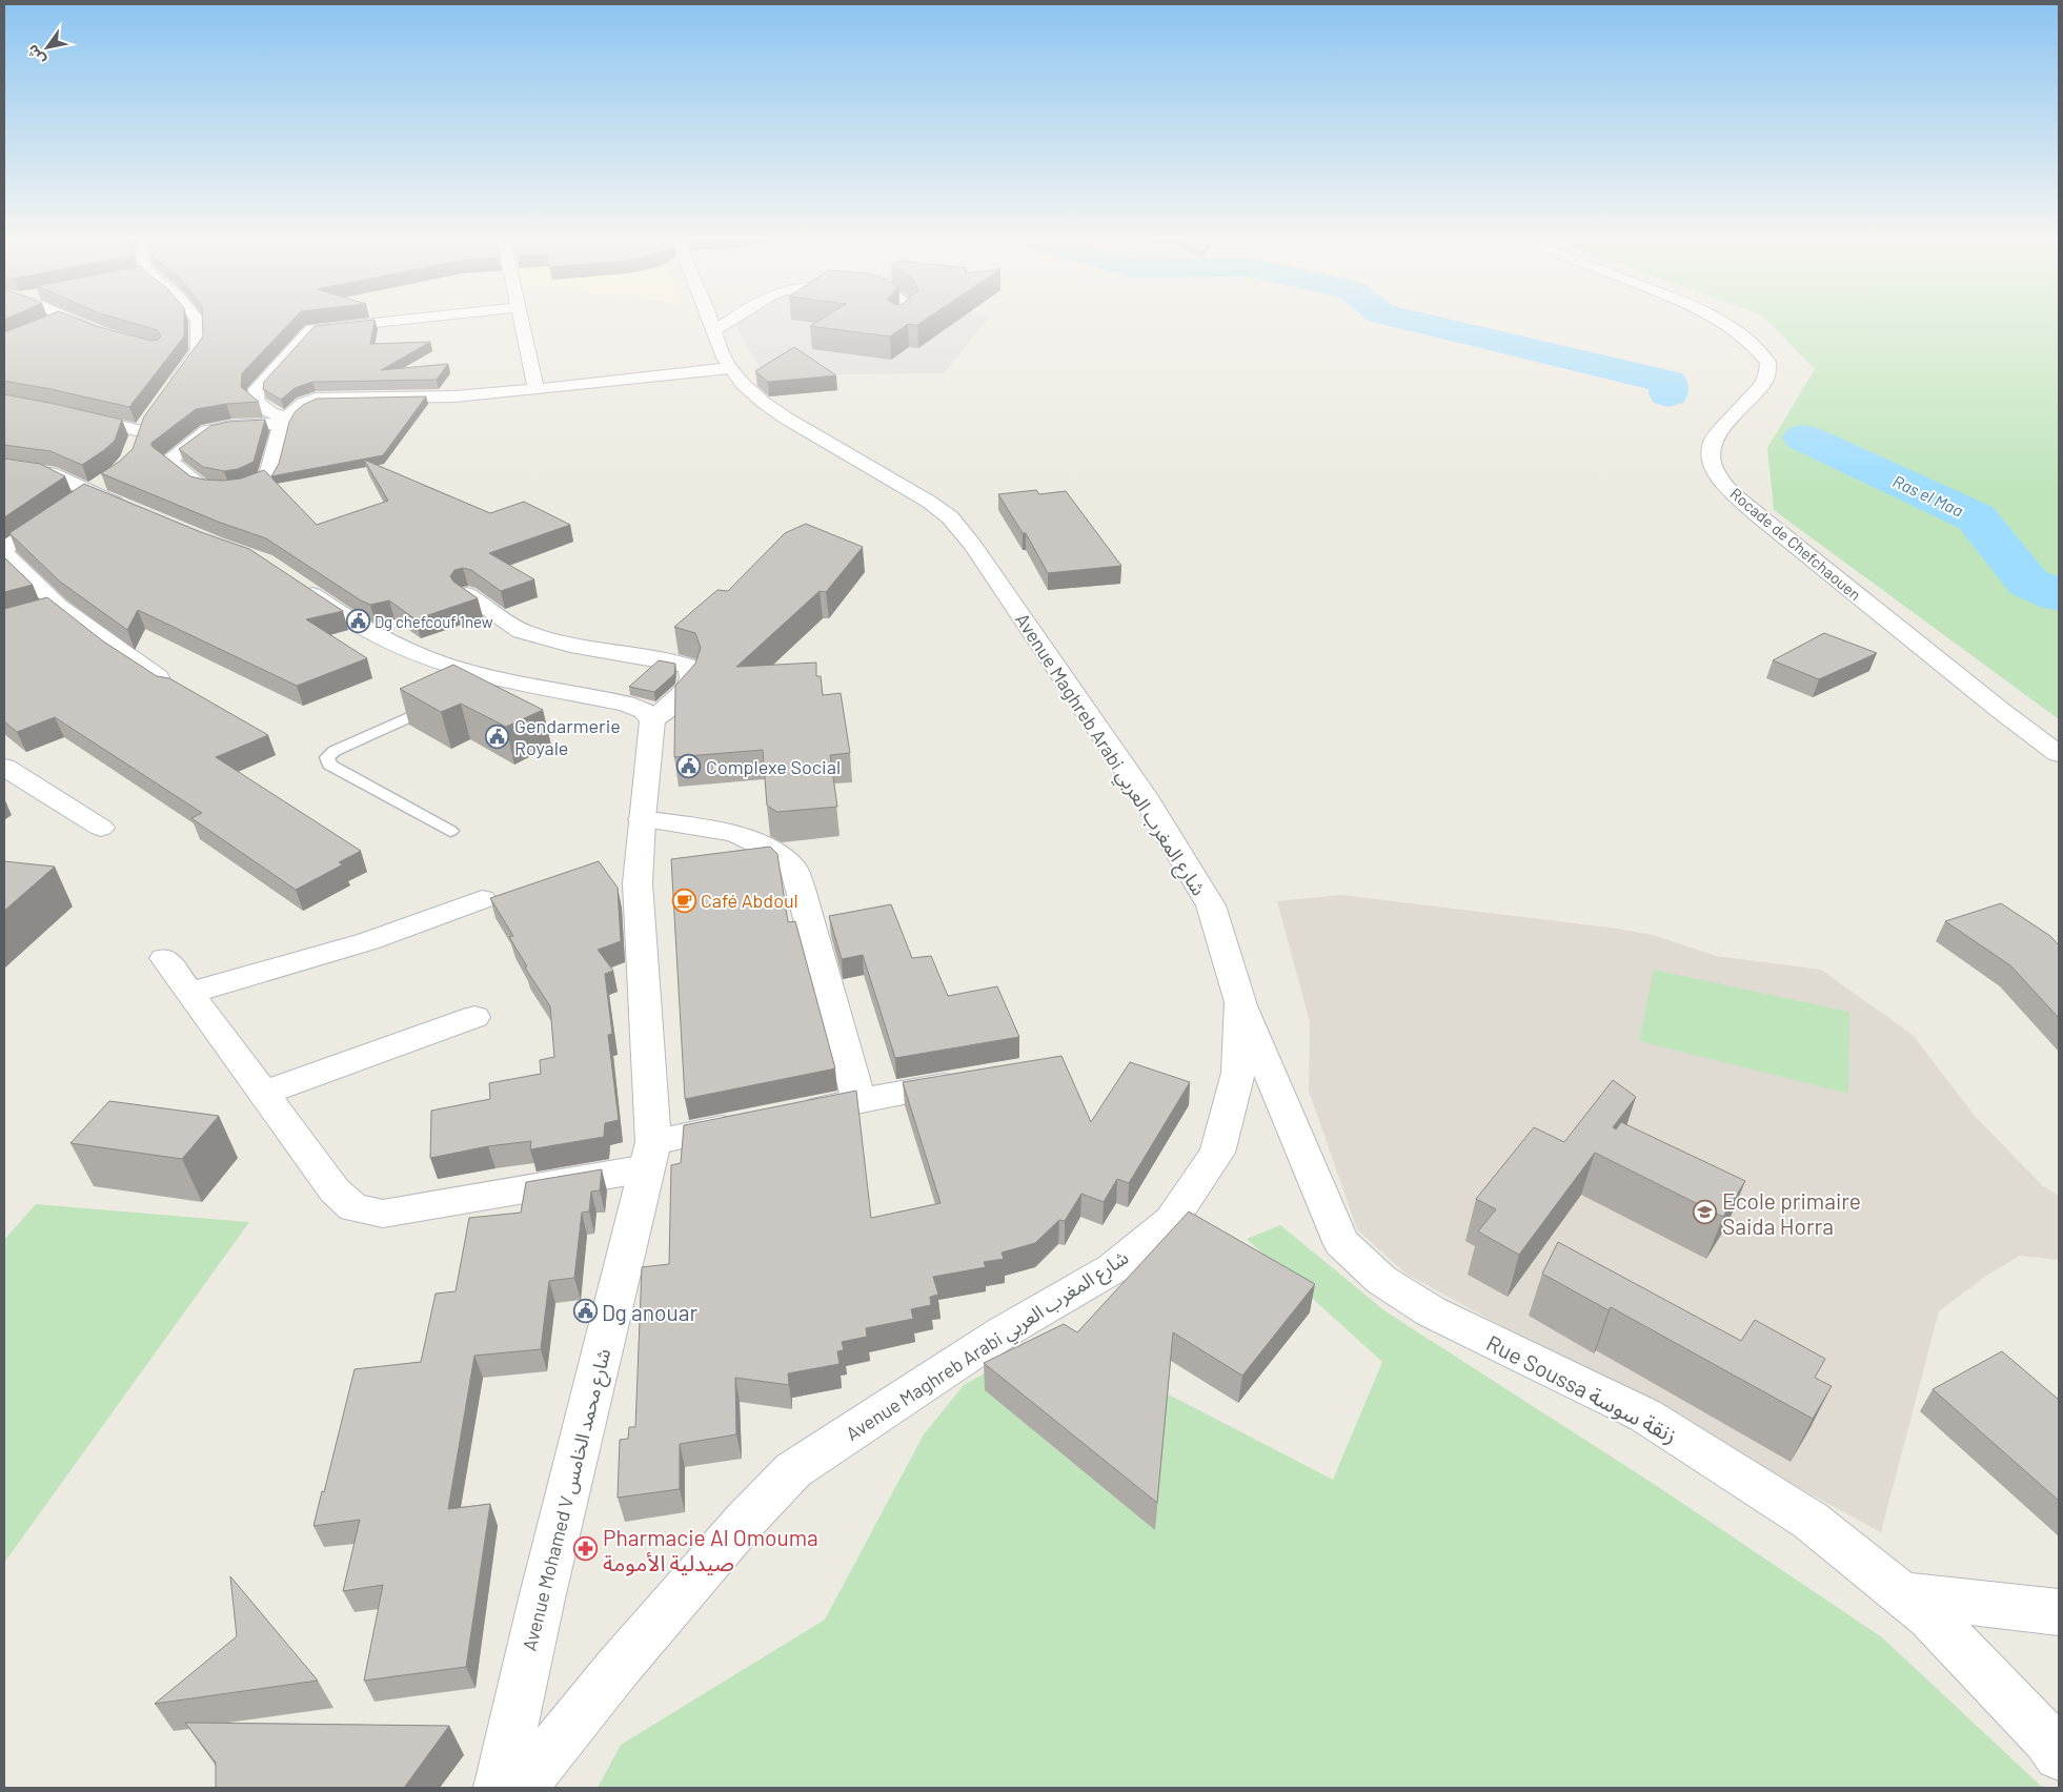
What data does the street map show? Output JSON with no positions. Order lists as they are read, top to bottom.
{
  "streets": {
    "street": [
      "Rocade de Chefchaouen",
      "Avenue Maghreb Arabi شارع المغرب العربي",
      "Rue Soussa زنقة سوسة",
      "Avenue Mohamed V شارع محمد الخامس"
    ]
  },
  "crossings": [
    ["Avenue Maghreb Arabi شارع المغرب العربي", "Rue Soussa زنقة سوسة"]
  ],
  "water": ["Ras el Maa"],
  "places": {
    "public building": [
      "Dg chefcouf 1new",
      "Gendarmerie Royale",
      "Complexe Social",
      "Dg anouar"
    ],
    "cafe": ["Café Abdoul"],
    "school or university": ["Ecole primaire Saida Horra"],
    "pharmacy": ["Pharmacie Al Omouma صيدلية الأمومة"]
  },
  "north": "bottom left"
}
